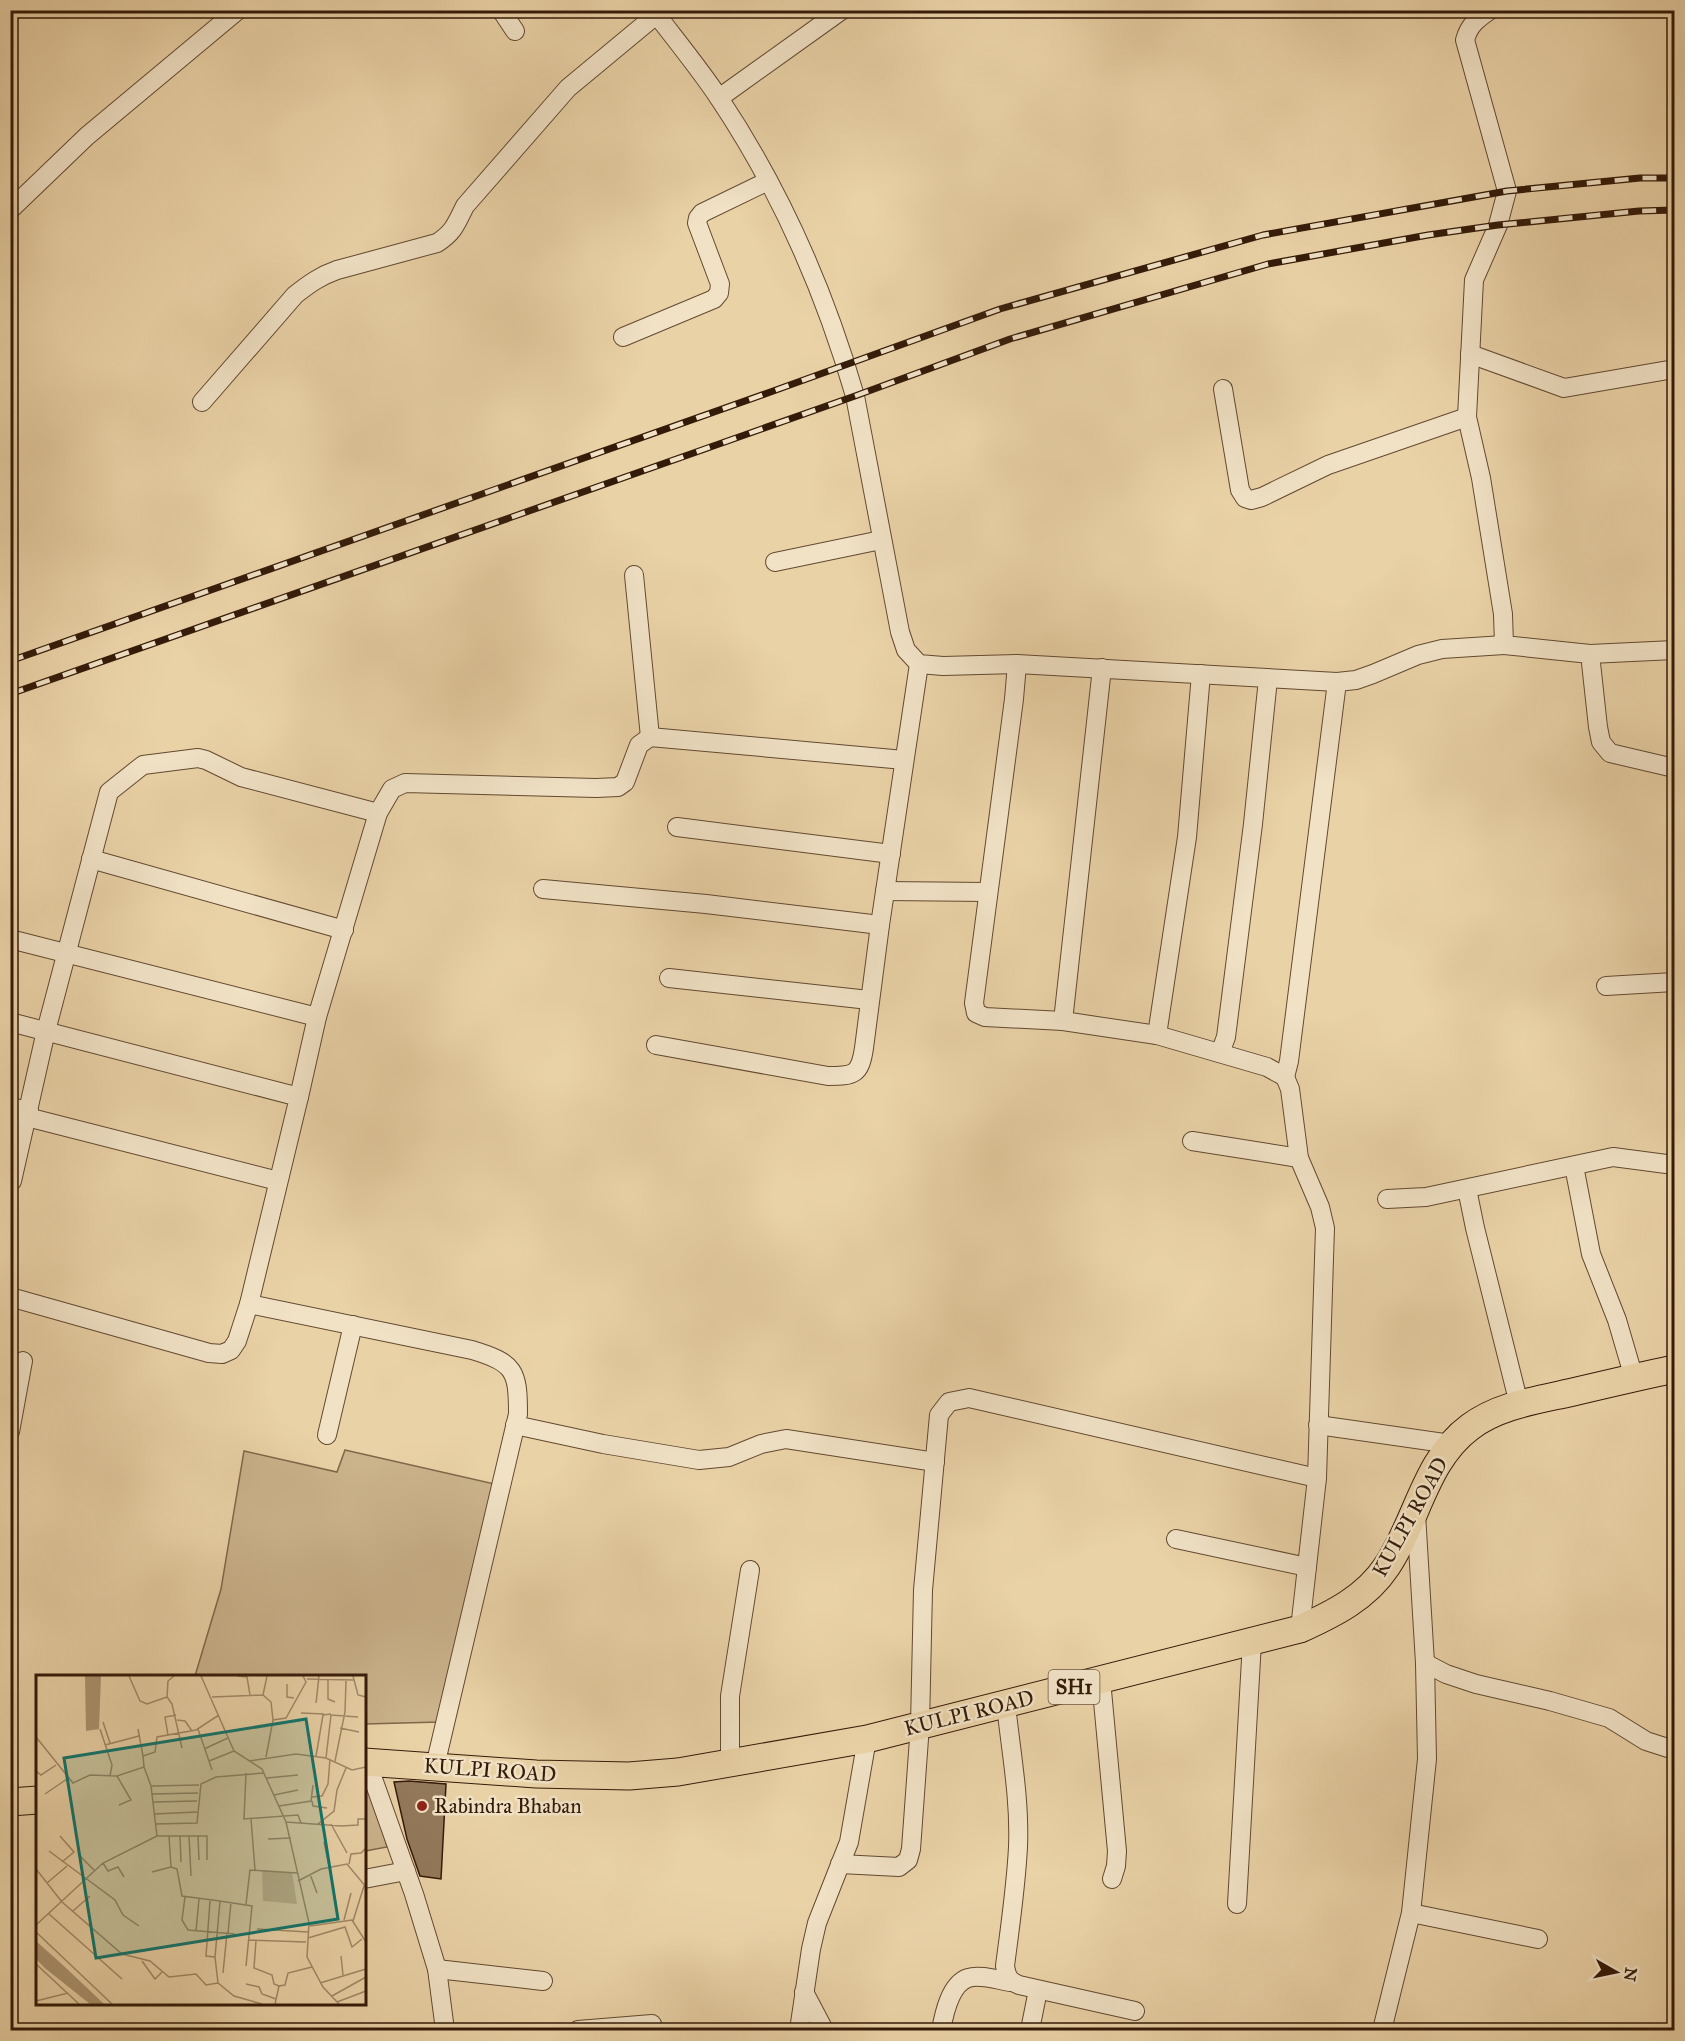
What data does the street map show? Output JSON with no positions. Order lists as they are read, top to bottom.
{
  "streets": {
    "main road": ["KULPI ROAD", "SH1"]
  },
  "places": ["Rabindra Bhaban"],
  "north": "right"
}
